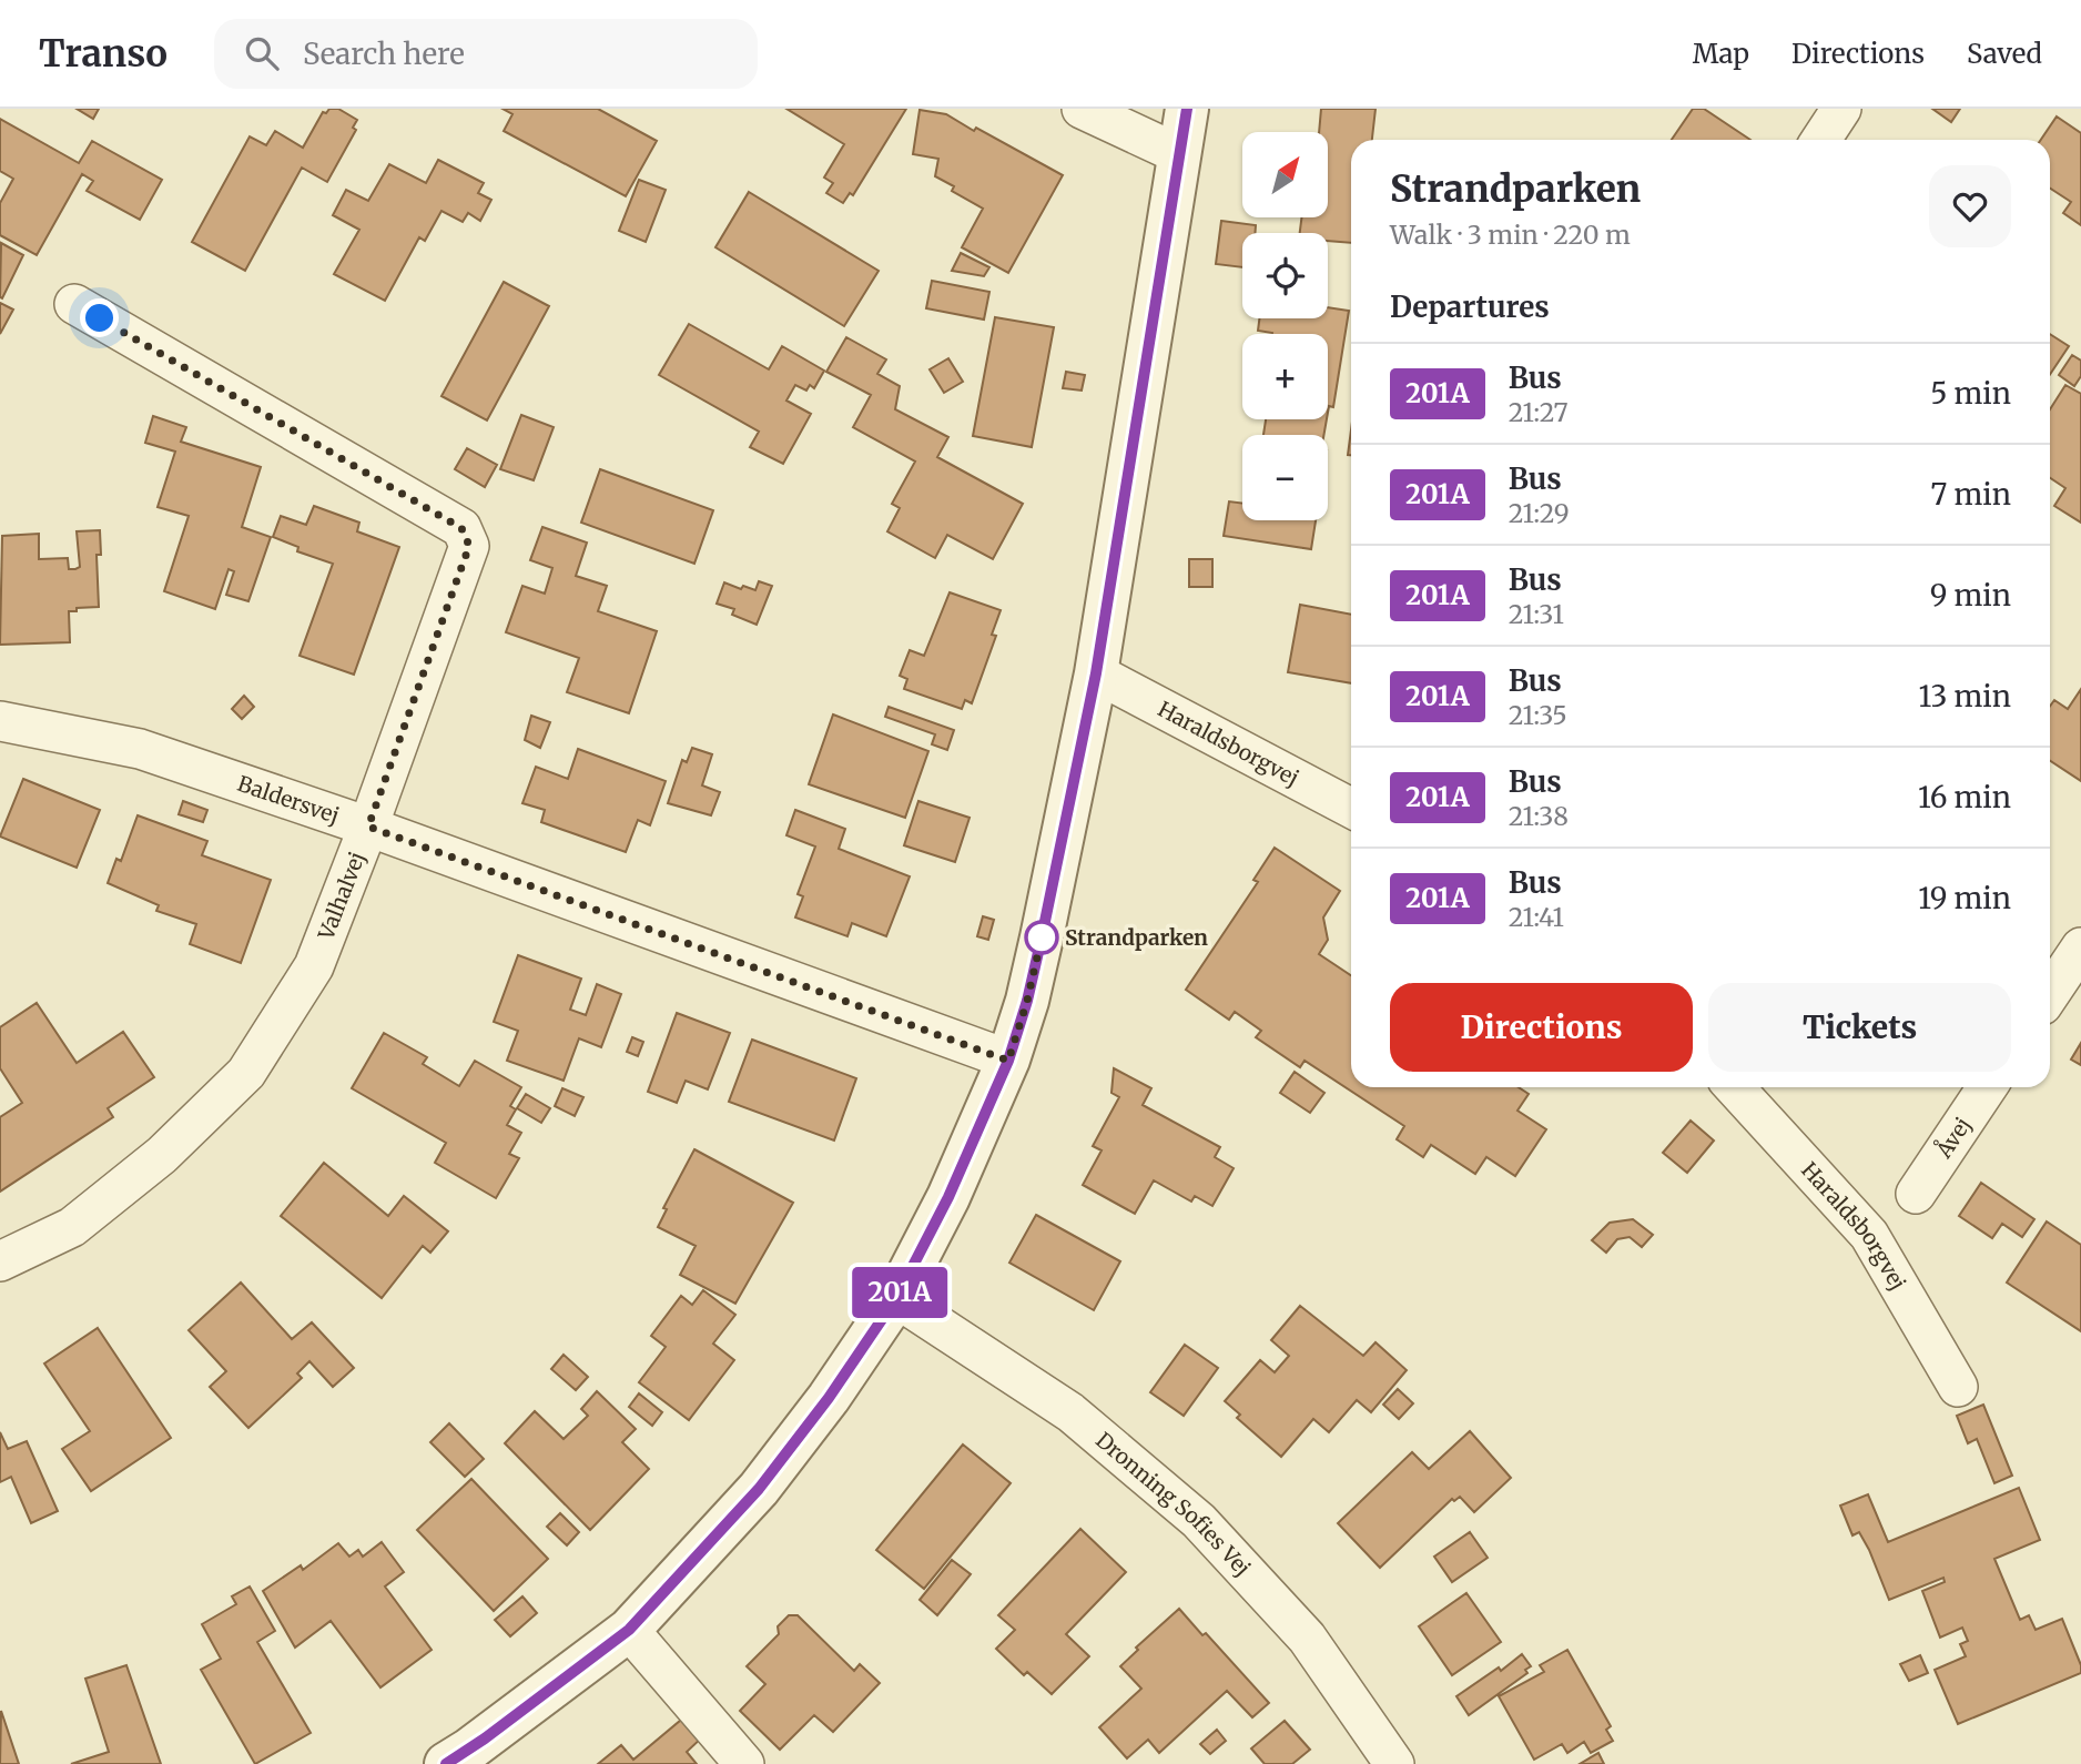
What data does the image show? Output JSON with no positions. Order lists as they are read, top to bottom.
{
  "streets": {
    "street": [
      "Haraldsborgvej",
      "Baldersvej",
      "Valhalvej",
      "Åvej",
      "Dronning Sofies Vej"
    ]
  },
  "crossings": [
    ["Baldersvej", "Valhalvej"]
  ],
  "places": ["Strandparken"],
  "lines": ["bus line 201A"],
  "north": "top right",
  "page": {
    "header": "Transo",
    "search": "Search here",
    "nav": ["Map", "Directions", "Saved"],
    "on_map": "201A",
    "map_buttons": ["+", "−"],
    "heading": [
      ["Strandparken", "Walk · 3 min · 220 m"],
      "Departures"
    ],
    "list": [
      {
        "mark": "201A",
        "name": "Bus",
        "note": "21:27",
        "value": "5 min"
      },
      {
        "mark": "201A",
        "name": "Bus",
        "note": "21:29",
        "value": "7 min"
      },
      {
        "mark": "201A",
        "name": "Bus",
        "note": "21:31",
        "value": "9 min"
      },
      {
        "mark": "201A",
        "name": "Bus",
        "note": "21:35",
        "value": "13 min"
      },
      {
        "mark": "201A",
        "name": "Bus",
        "note": "21:38",
        "value": "16 min"
      },
      {
        "mark": "201A",
        "name": "Bus",
        "note": "21:41",
        "value": "19 min"
      }
    ],
    "buttons": ["Directions", "Tickets"]
  }
}
